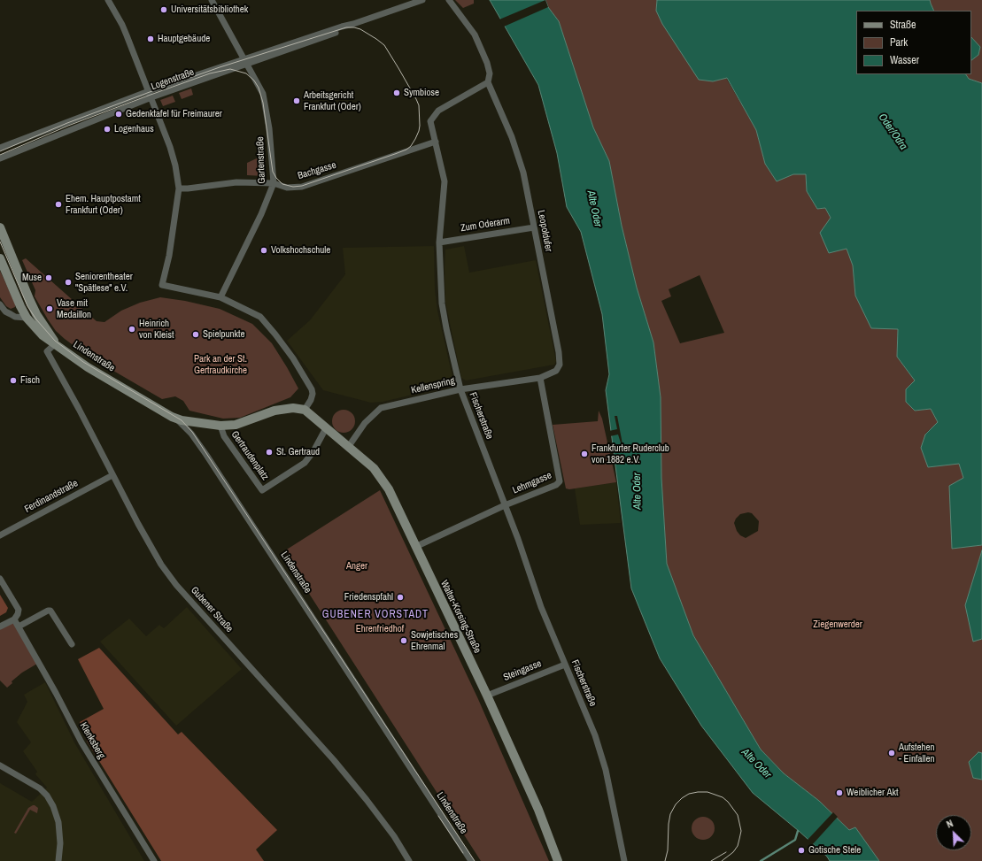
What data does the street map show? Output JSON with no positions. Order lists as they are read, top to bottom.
{
  "streets": {
    "street": [
      "Logenstraße",
      "Gartenstraße",
      "Bachgasse",
      "Zum Oderarm",
      "Leopoldufer",
      "Lindenstraße",
      "Kellenspring",
      "Fischerstraße",
      "Gertraudenplatz",
      "Lehmgasse",
      "Ferdinandstraße",
      "Gubener Straße",
      "Walter-Korsing-Straße",
      "Steingasse",
      "Klenksberg"
    ]
  },
  "crossings": [
    ["Logenstraße", "Gartenstraße"],
    ["Gartenstraße", "Bachgasse"],
    ["Bachgasse", "Fischerstraße"],
    ["Zum Oderarm", "Leopoldufer"],
    ["Zum Oderarm", "Fischerstraße"],
    ["Leopoldufer", "Kellenspring"],
    ["Leopoldufer", "Fischerstraße"],
    ["Leopoldufer", "Lehmgasse"],
    ["Lindenstraße", "Gubener Straße"],
    ["Kellenspring", "Fischerstraße"],
    ["Kellenspring", "Lehmgasse"],
    ["Kellenspring", "Walter-Korsing-Straße"],
    ["Fischerstraße", "Lehmgasse"],
    ["Fischerstraße", "Steingasse"],
    ["Gertraudenplatz", "Walter-Korsing-Straße"],
    ["Lehmgasse", "Walter-Korsing-Straße"],
    ["Ferdinandstraße", "Gubener Straße"],
    ["Walter-Korsing-Straße", "Steingasse"]
  ],
  "districts": ["GUBENER VORSTADT"],
  "water": ["Oder/Odra", "Alte Oder"],
  "parks": [
    "Park an der St. Gertraudkirche",
    "Anger",
    "Ziegenwerder",
    "Ehrenfriedhof"
  ],
  "places": [
    "Universitätsbibliothek",
    "Hauptgebäude",
    "Symbiose",
    "Arbeitsgericht Frankfurt (Oder)",
    "Gedenktafel für Freimaurer",
    "Logenhaus",
    "Ehem. Hauptpostamt Frankfurt (Oder)",
    "Volkshochschule",
    "Muse",
    "Seniorentheater \"Spätlese\" e.V.",
    "Vase mit Medaillon",
    "Heinrich von Kleist",
    "Spielpunkte",
    "Fisch",
    "St. Gertraud",
    "Frankfurter Ruderclub von 1882 e.V.",
    "Friedenspfahl",
    "Sowjetisches Ehrenmal",
    "Aufstehen - Einfallen",
    "Weiblicher Akt",
    "Gotische Stele"
  ],
  "legend": ["Straße", "Park", "Wasser"],
  "north": "top left"
}
